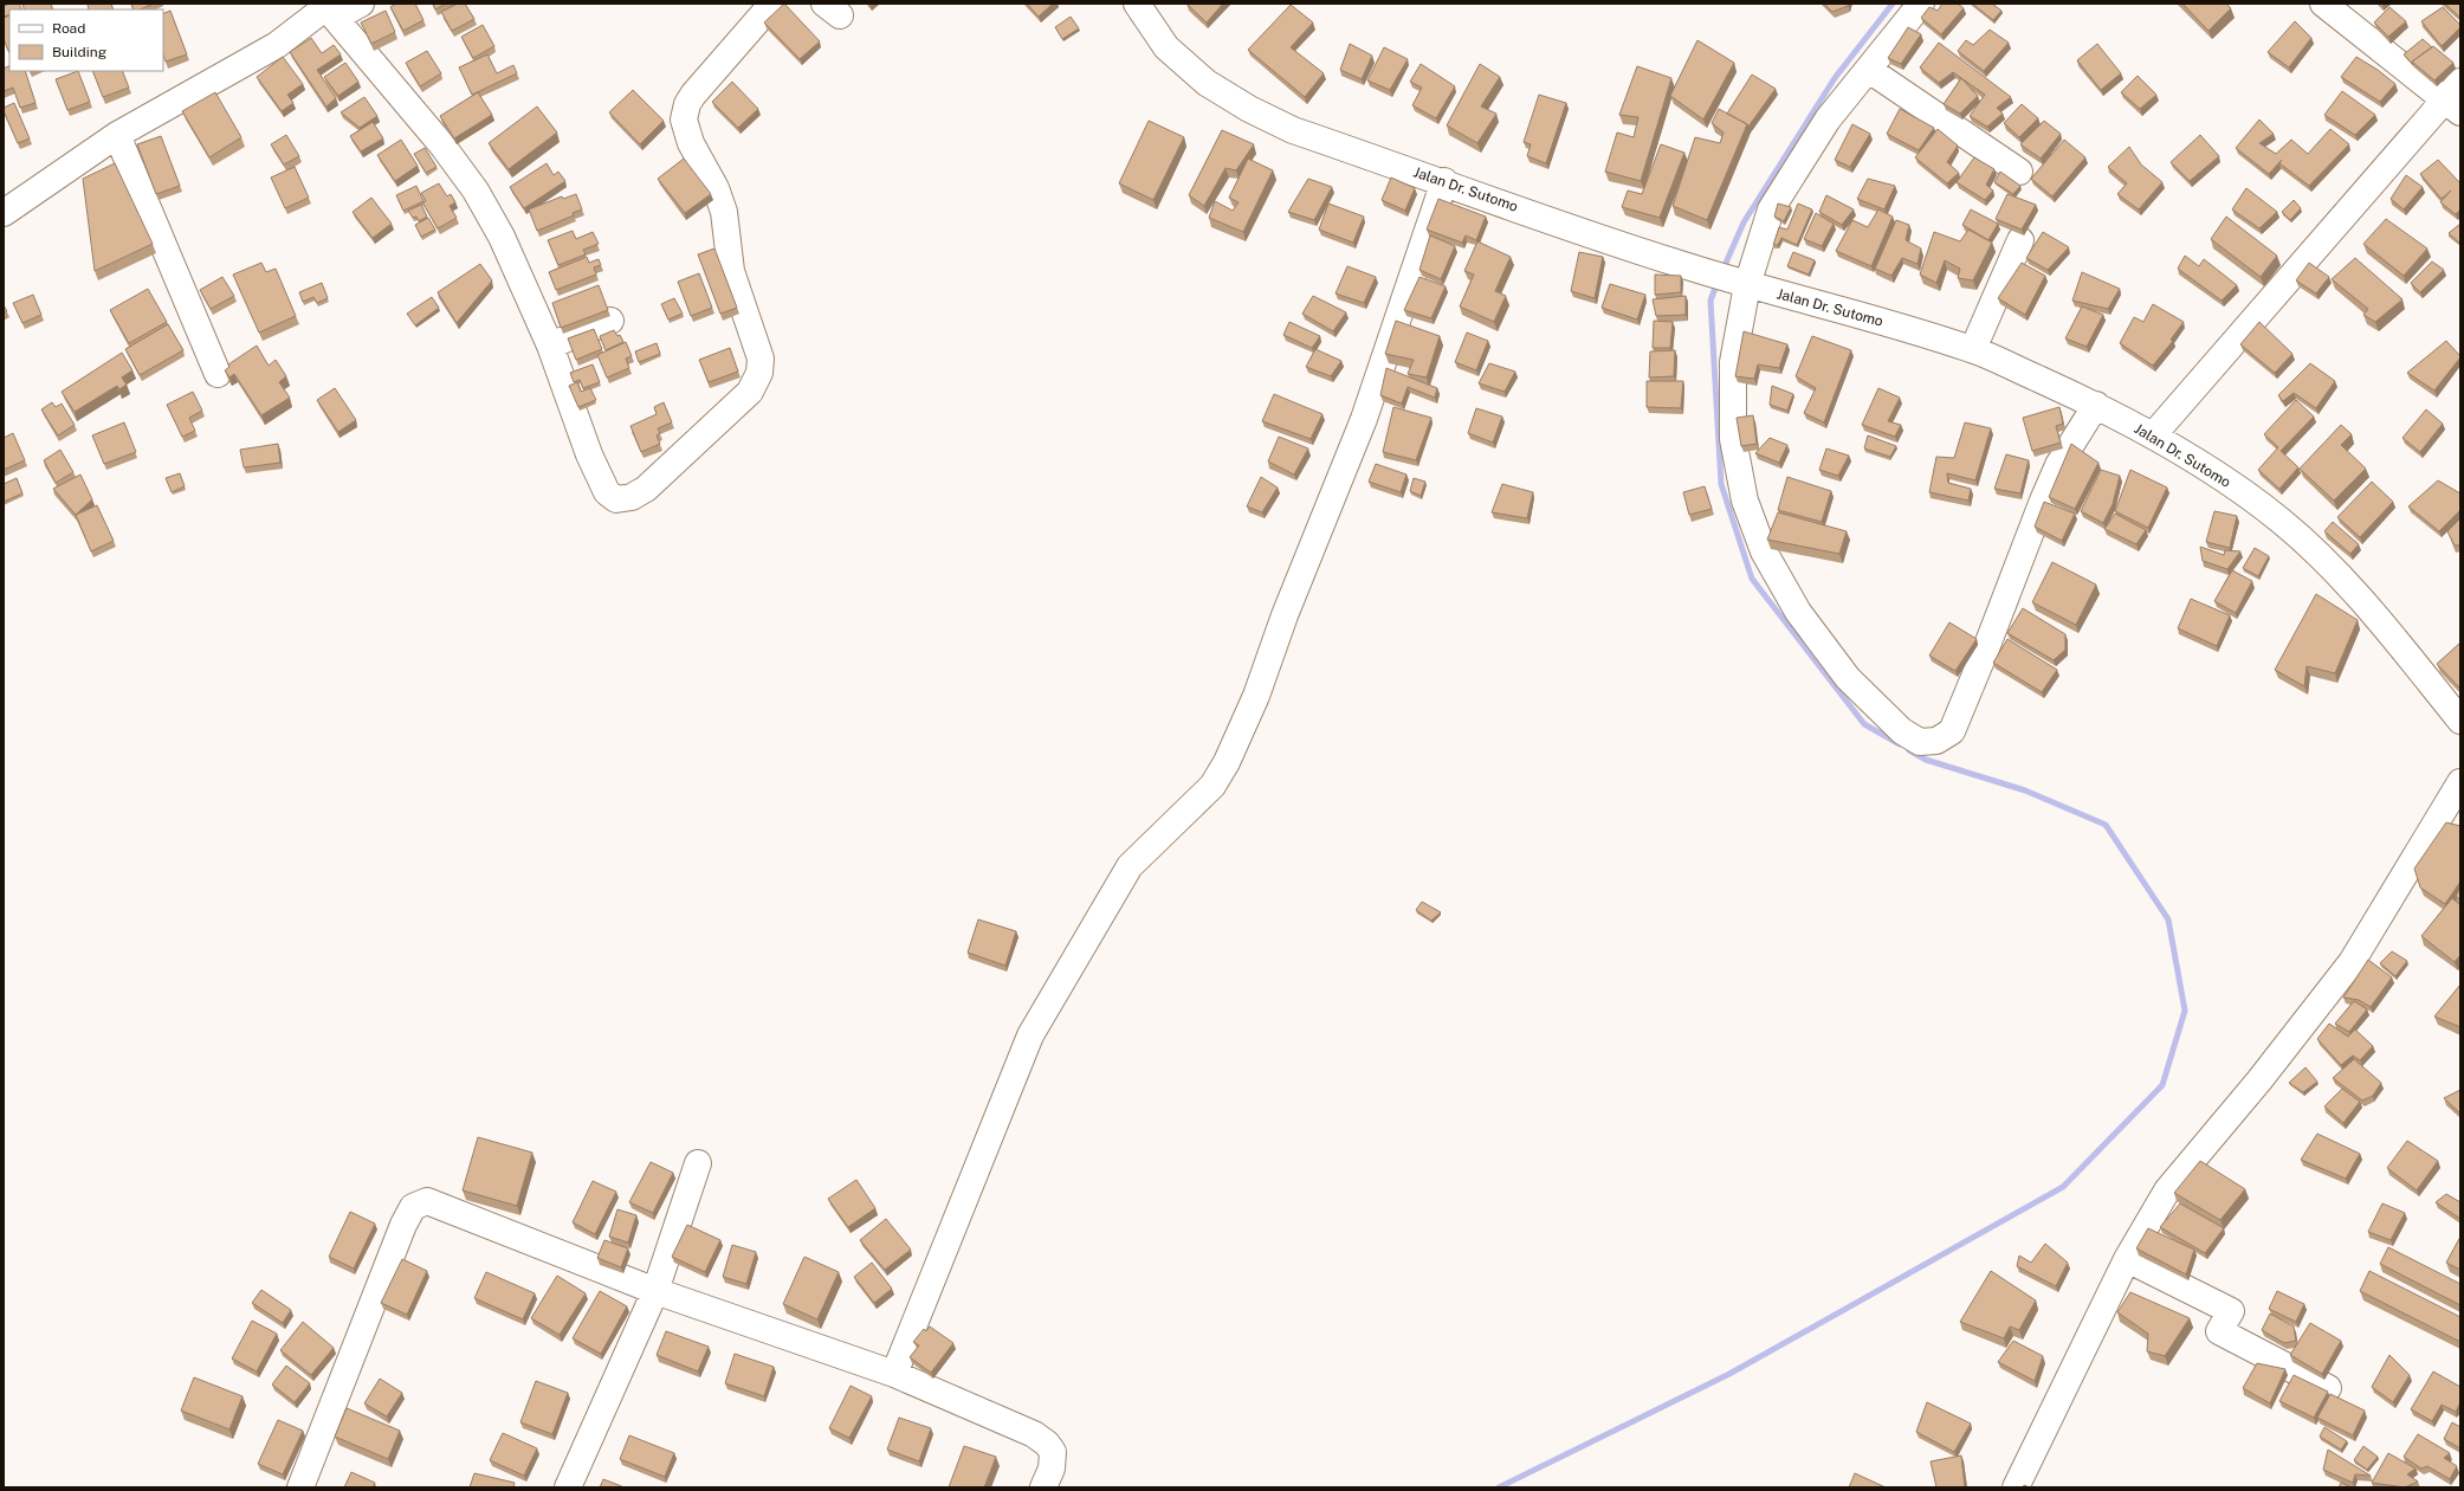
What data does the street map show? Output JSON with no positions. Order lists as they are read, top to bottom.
{
  "streets": {
    "street": ["Jalan Dr. Sutomo"]
  },
  "legend": ["Road", "Building"]
}
